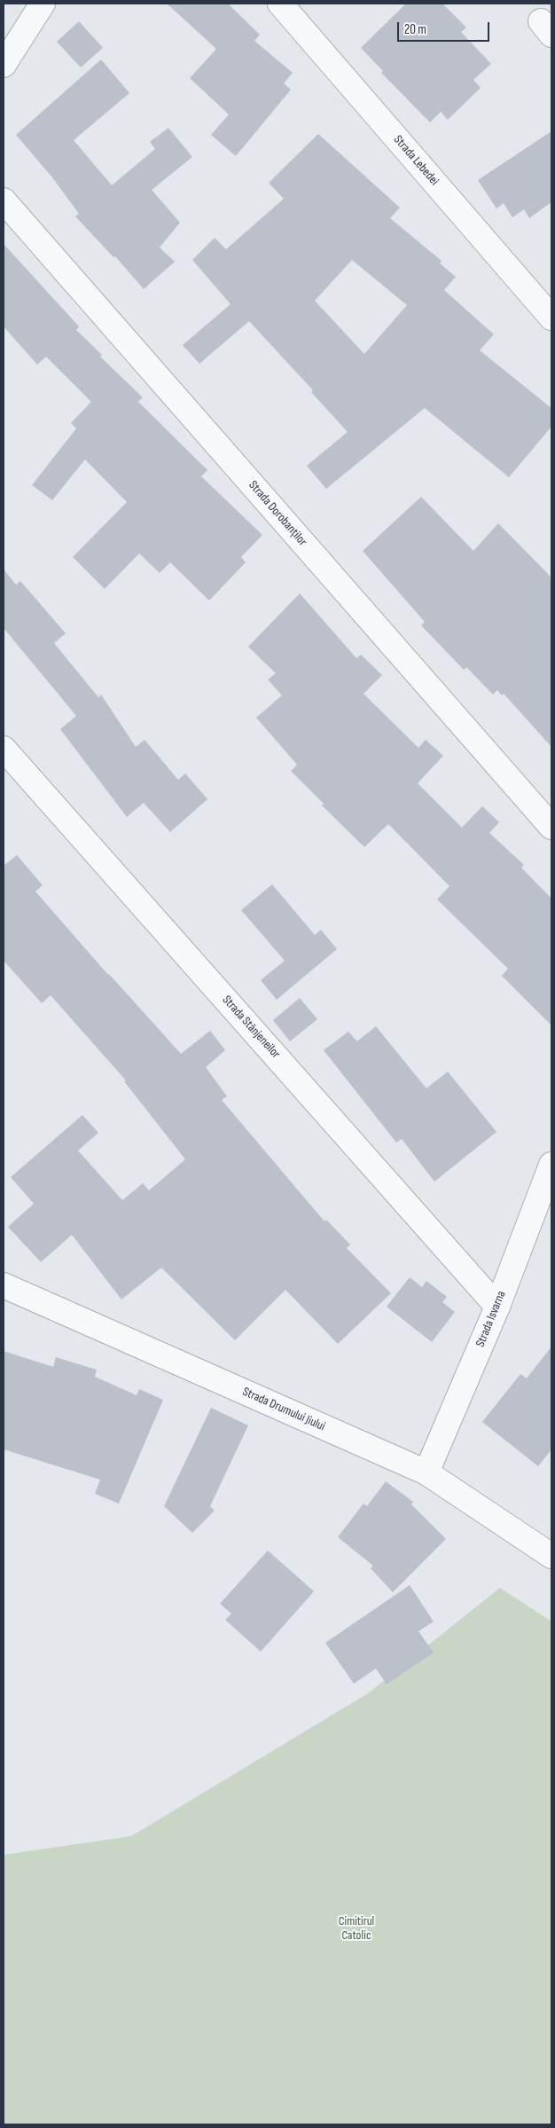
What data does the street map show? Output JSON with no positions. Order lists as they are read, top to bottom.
{
  "streets": {
    "street": [
      "Strada Lebedei",
      "Strada Dorobanților",
      "Strada Stânjeneilor",
      "Strada Isvarna",
      "Strada Drumului Jiului"
    ]
  },
  "crossings": [
    ["Strada Stânjeneilor", "Strada Isvarna"],
    ["Strada Isvarna", "Strada Drumului Jiului"]
  ],
  "parks": ["Cimitirul Catolic"],
  "scale_bar": "20 m"
}
